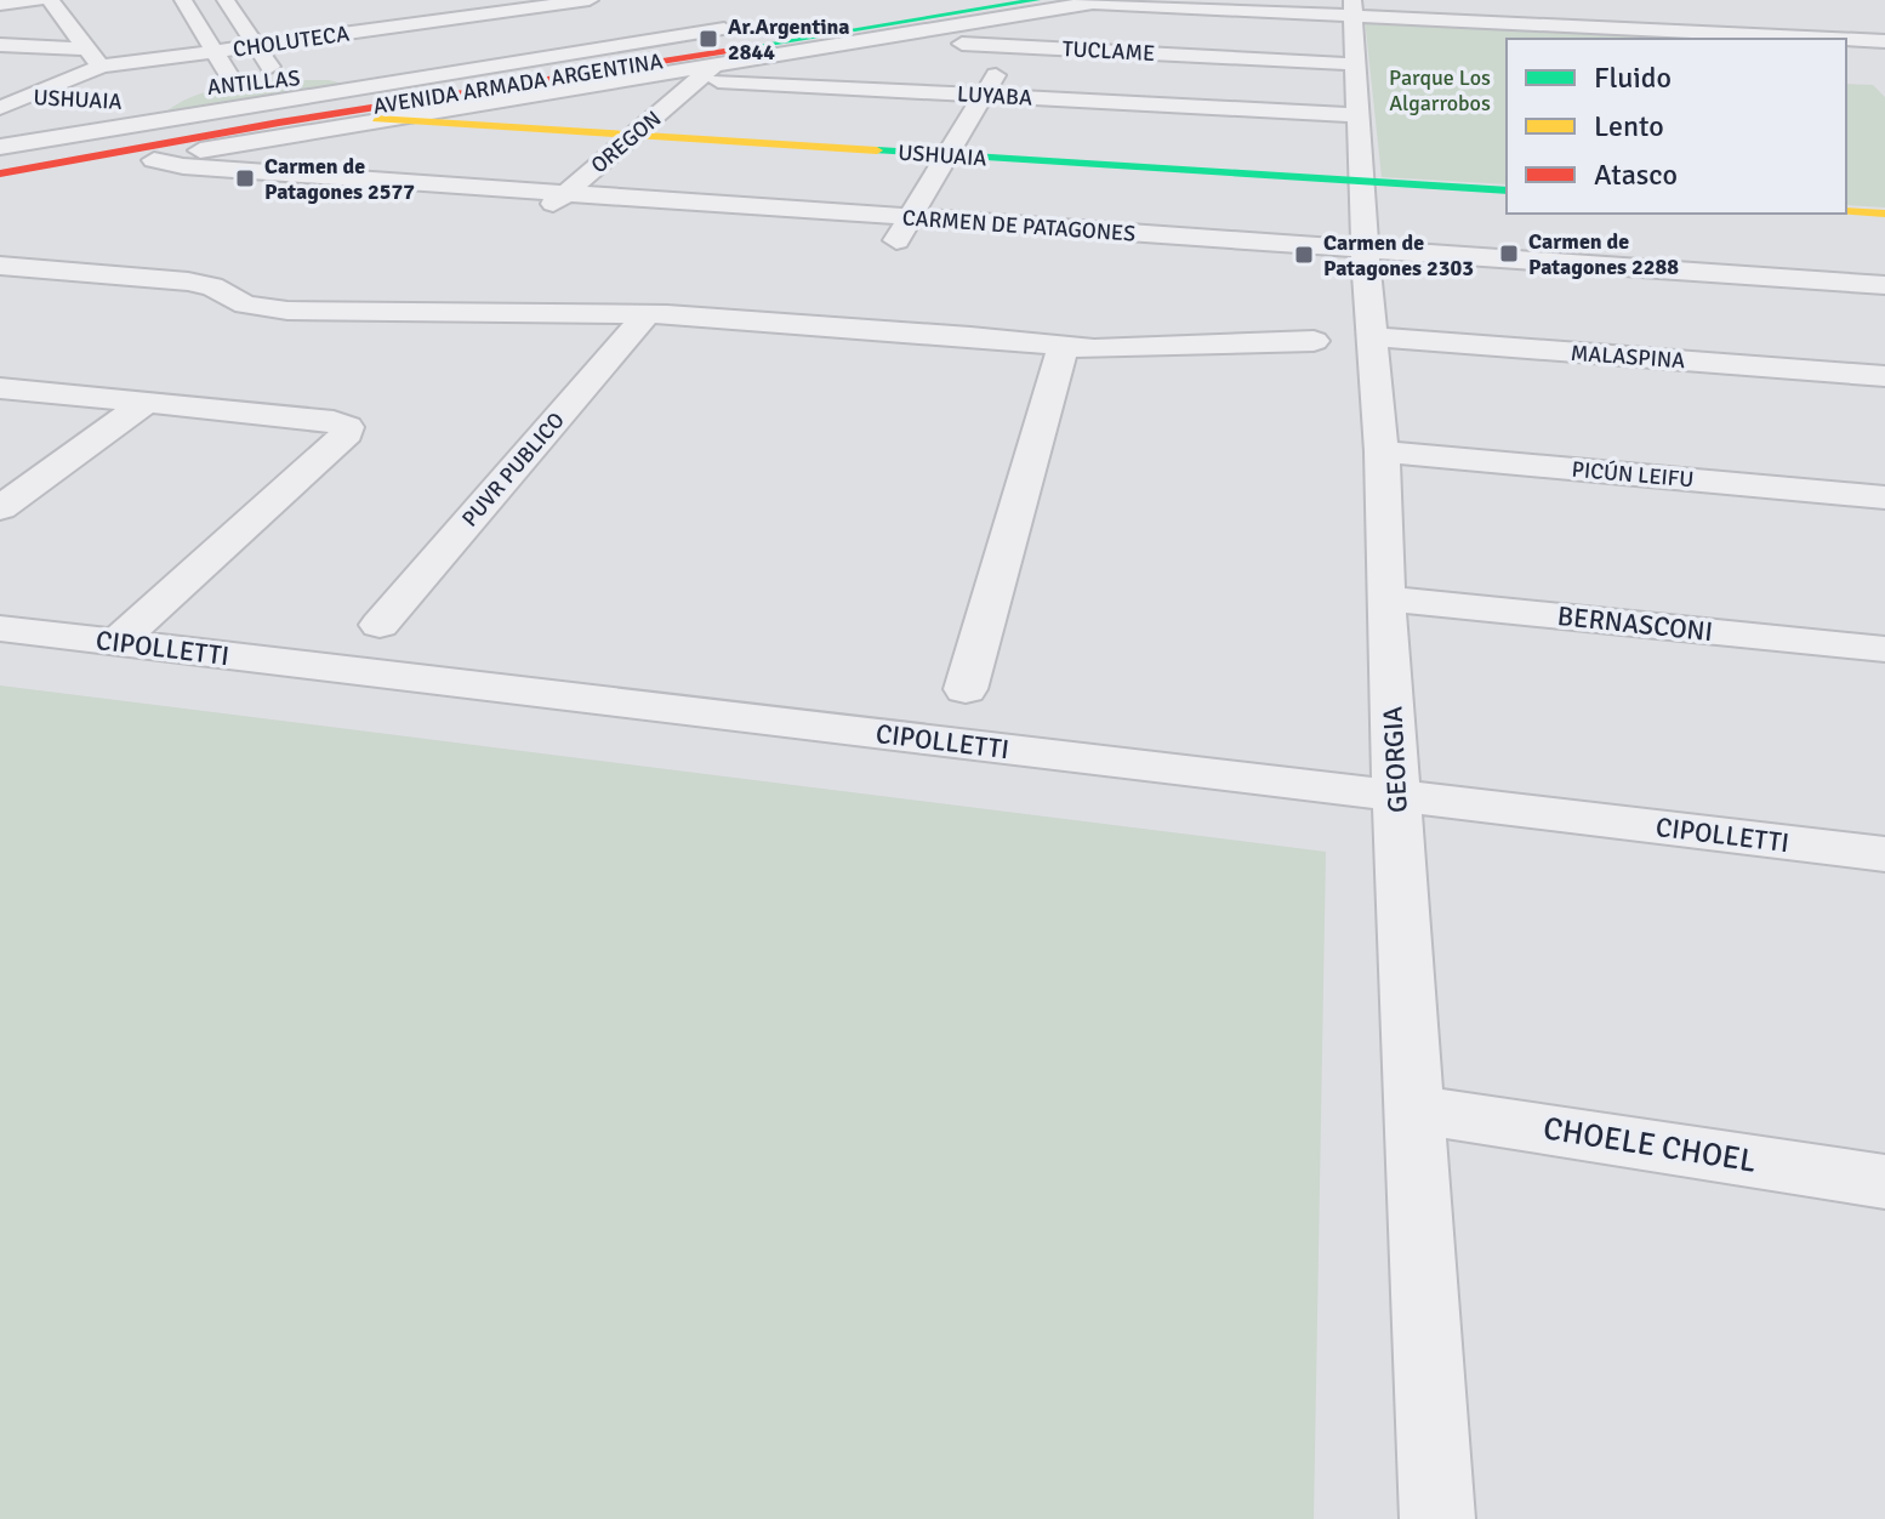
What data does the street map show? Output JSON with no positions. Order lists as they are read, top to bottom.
{
  "streets": {
    "main road": ["AVENIDA ARMADA ARGENTINA", "USHUAIA"],
    "street": [
      "CHOLUTECA",
      "TUCLAME",
      "ANTILLAS",
      "LUYABA",
      "OREGON",
      "CARMEN DE PATAGONES",
      "MALASPINA",
      "PUVR PUBLICO",
      "PICÚN LEIFU",
      "BERNASCONI",
      "CIPOLLETTI",
      "GEORGIA",
      "CHOELE CHOEL"
    ]
  },
  "crossings": [
    ["CHOLUTECA", "ANTILLAS"],
    ["CHOLUTECA", "USHUAIA"],
    ["TUCLAME", "AVENIDA ARMADA ARGENTINA"],
    ["TUCLAME", "GEORGIA"],
    ["ANTILLAS", "AVENIDA ARMADA ARGENTINA"],
    ["AVENIDA ARMADA ARGENTINA", "LUYABA"],
    ["AVENIDA ARMADA ARGENTINA", "USHUAIA"],
    ["AVENIDA ARMADA ARGENTINA", "OREGON"],
    ["AVENIDA ARMADA ARGENTINA", "CARMEN DE PATAGONES"],
    ["LUYABA", "OREGON"],
    ["LUYABA", "GEORGIA"],
    ["USHUAIA", "OREGON"],
    ["USHUAIA", "GEORGIA"],
    ["OREGON", "CARMEN DE PATAGONES"],
    ["CARMEN DE PATAGONES", "GEORGIA"],
    ["MALASPINA", "GEORGIA"],
    ["PICÚN LEIFU", "GEORGIA"],
    ["BERNASCONI", "GEORGIA"],
    ["CIPOLLETTI", "GEORGIA"],
    ["GEORGIA", "CHOELE CHOEL"]
  ],
  "parks": ["Parque Los Algarrobos"],
  "places": {
    "transit": [
      "Ar.Argentina 2844",
      "Carmen de Patagones 2577",
      "Carmen de Patagones 2288",
      "Carmen de Patagones 2303"
    ]
  },
  "legend": ["Fluido", "Lento", "Atasco"]
}
